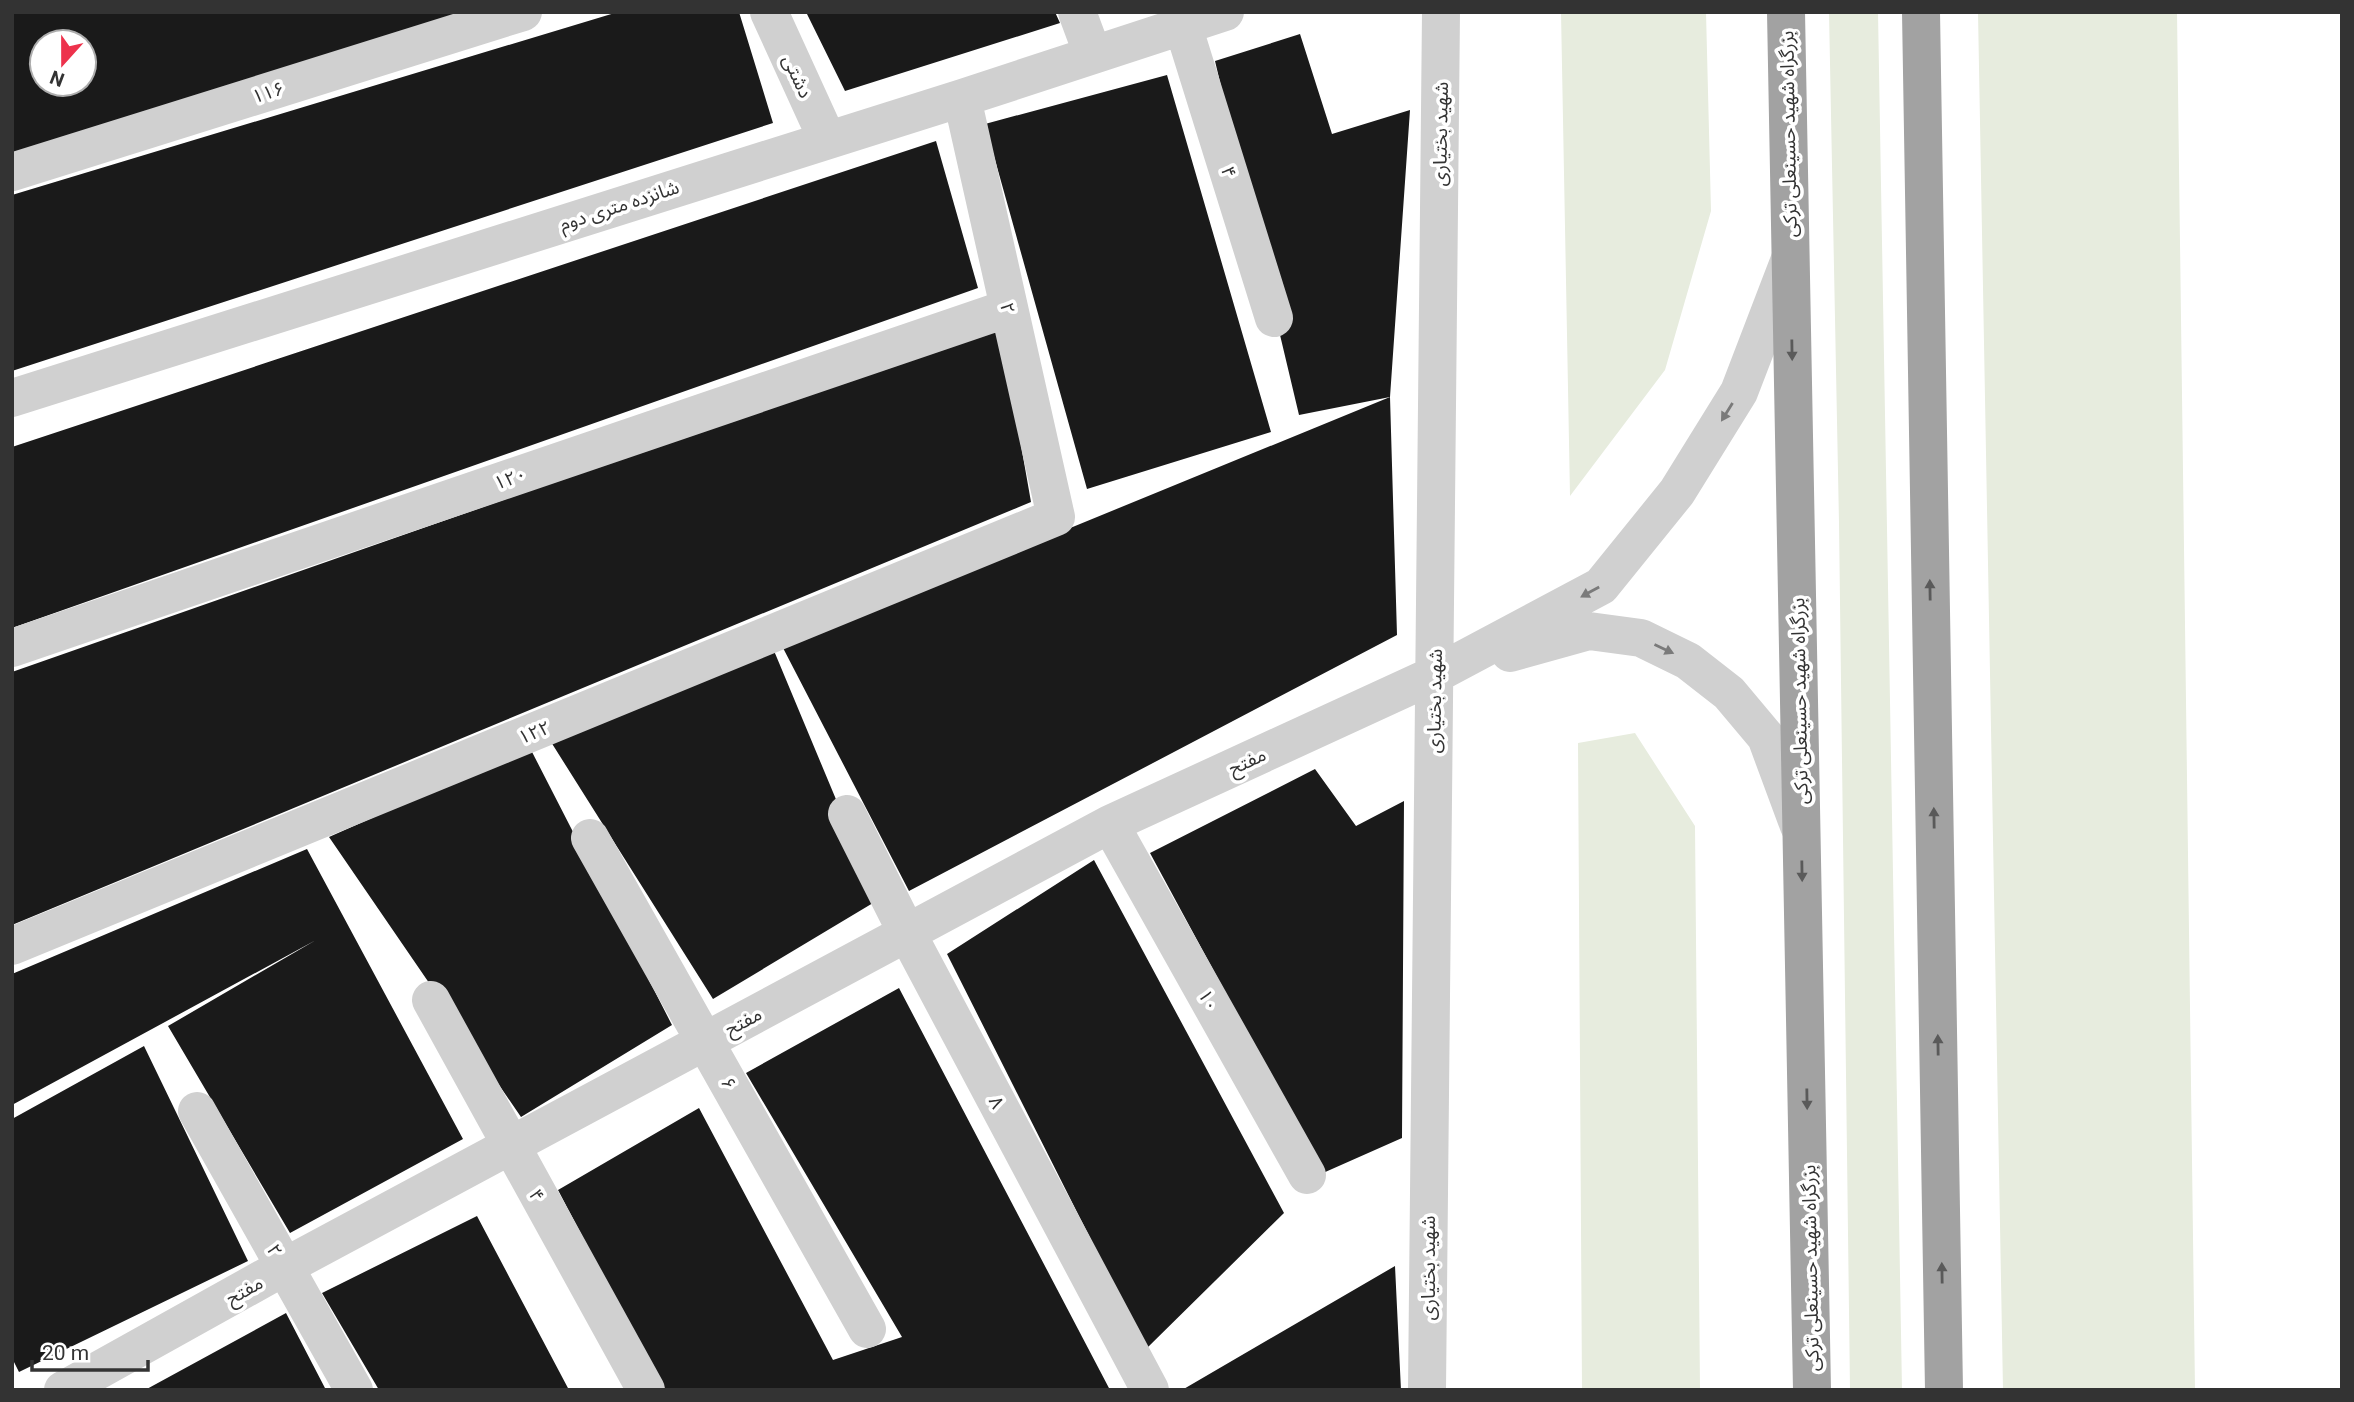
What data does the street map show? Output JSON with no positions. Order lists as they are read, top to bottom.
{
  "streets": {
    "highway": ["بزرگراه شهید حسینعلی ترکی"],
    "street": [
      "دشتی",
      "۱۱۶",
      "شهید بختیاری",
      "۴",
      "شانزده متری دوم",
      "۲",
      "۱۲۰",
      "۱۲۲",
      "مفتح",
      "۱۰",
      "۶",
      "۸"
    ]
  },
  "crossings": [
    ["دشتی", "شانزده متری دوم"],
    ["شهید بختیاری", "مفتح"],
    ["۴", "شانزده متری دوم"],
    ["۴", "مفتح"],
    ["شانزده متری دوم", "۲"],
    ["۲", "۱۲۰"],
    ["۲", "۱۲۲"],
    ["۲", "مفتح"],
    ["مفتح", "۱۰"],
    ["مفتح", "۶"],
    ["مفتح", "۸"]
  ],
  "scale_bar": "20 m",
  "north": "bottom"
}
